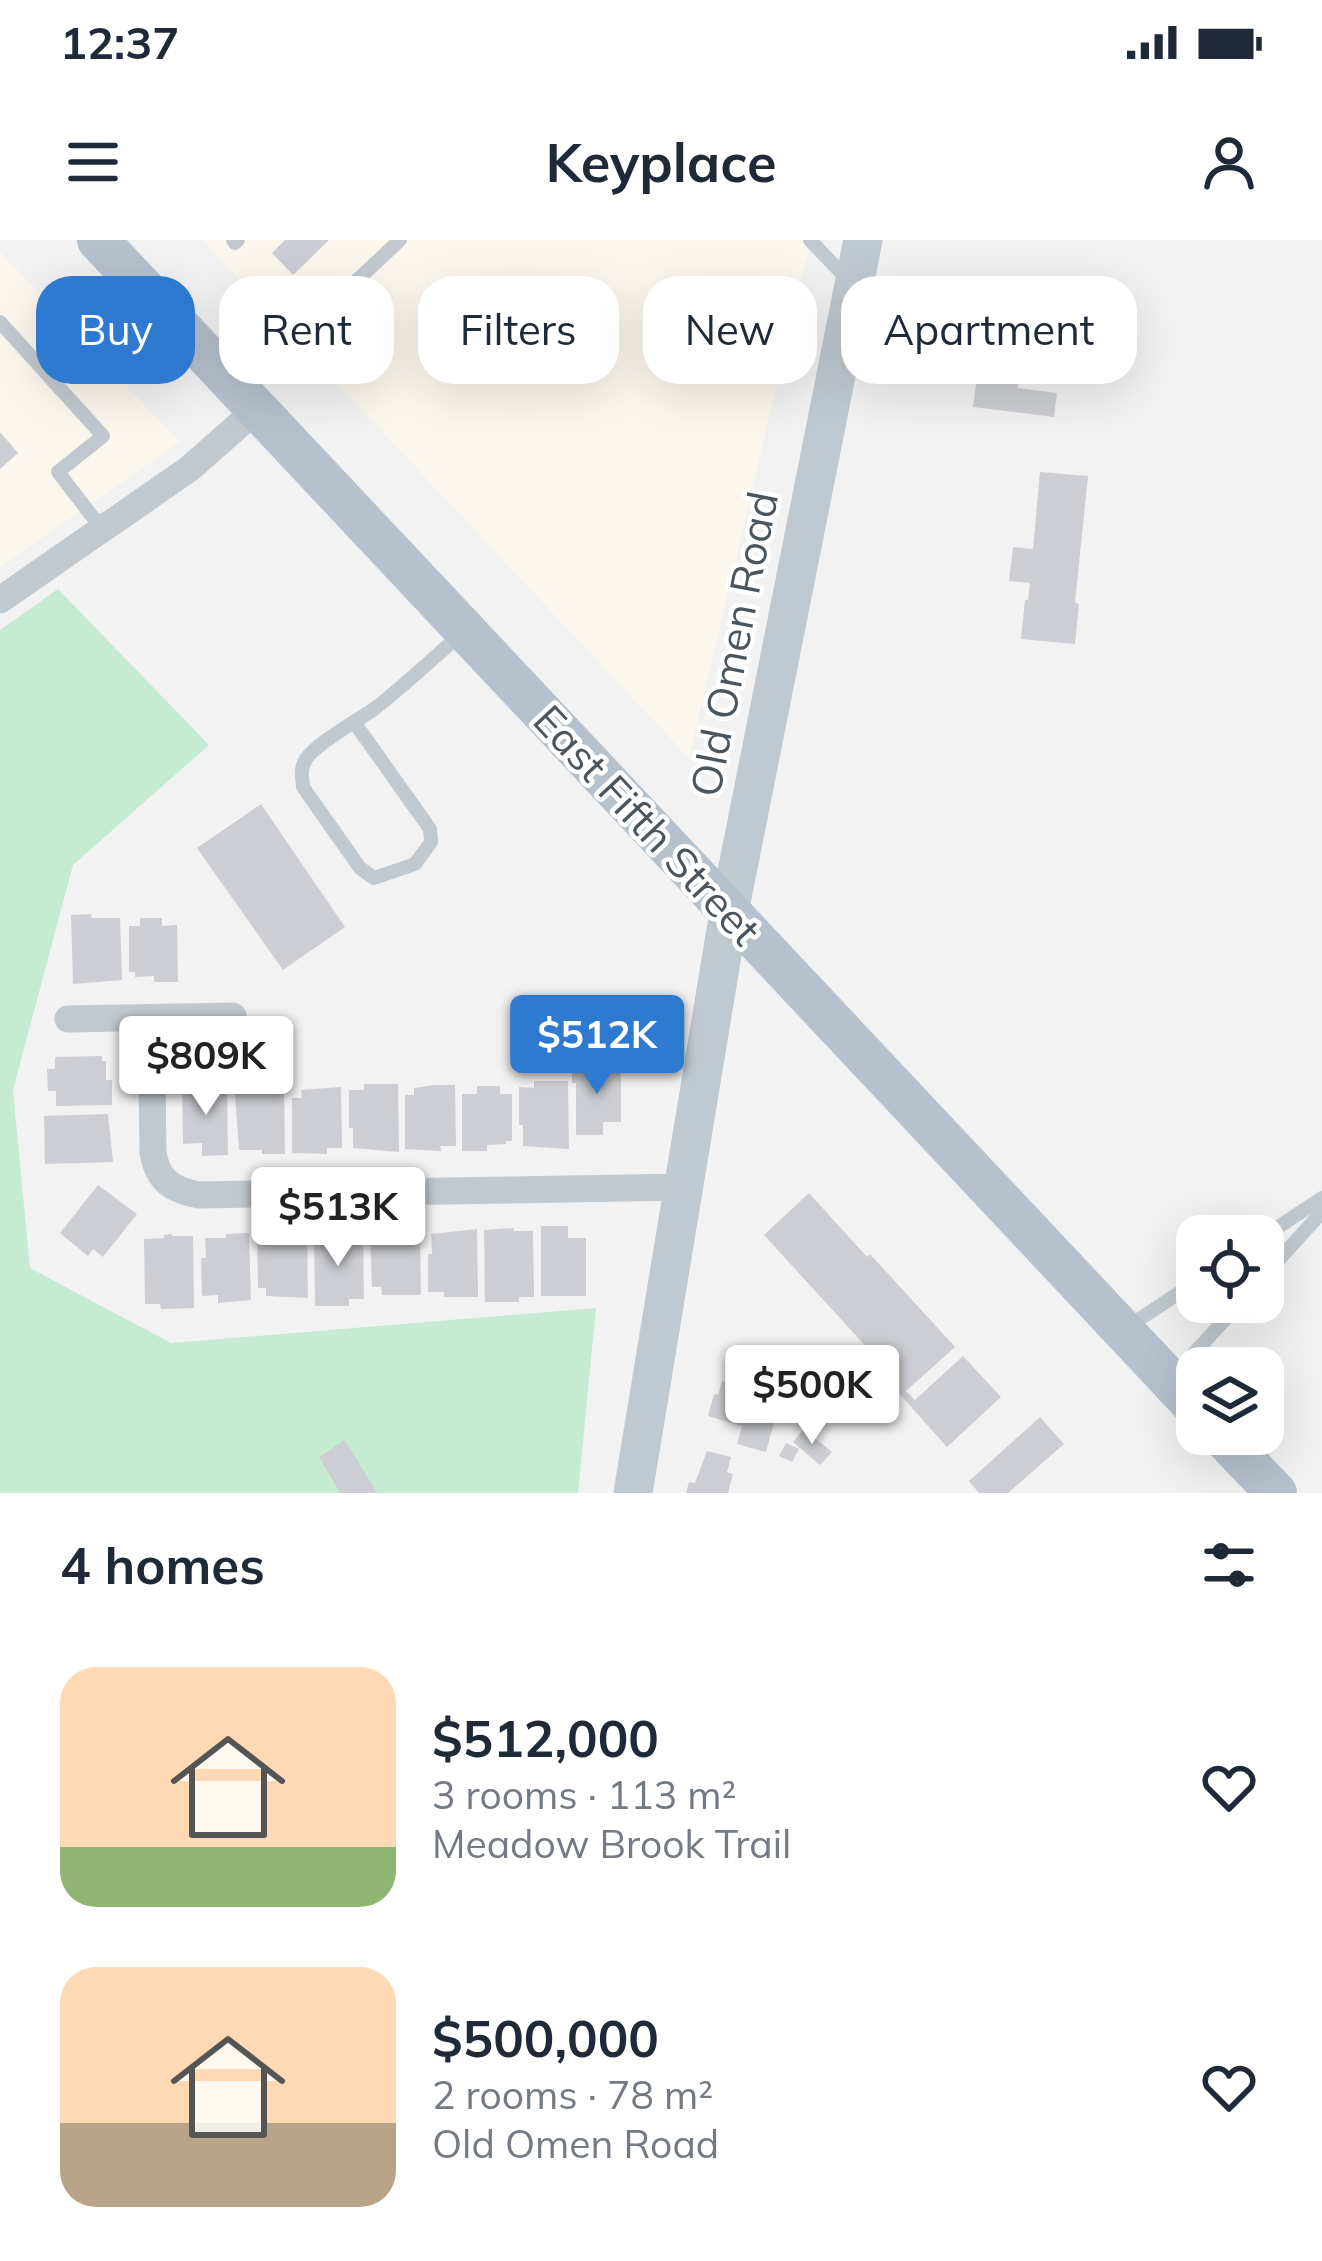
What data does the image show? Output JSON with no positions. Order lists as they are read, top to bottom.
{
  "streets": {
    "main road": ["East Fifth Street"],
    "street": ["Old Omen Road"]
  },
  "crossings": [
    ["Old Omen Road", "East Fifth Street"]
  ],
  "page": {
    "status": "12:37",
    "header": "Keyplace",
    "chip": [
      "Buy",
      "Rent",
      "Filters",
      "New",
      "Apartment"
    ],
    "price": [
      "$512K",
      "$809K",
      "$513K",
      "$500K"
    ],
    "heading": "4 homes",
    "list": [
      {
        "name": "$512,000",
        "note": "3 rooms · 113 m² · Meadow Brook Trail"
      },
      {
        "name": "$500,000",
        "note": "2 rooms · 78 m² · Old Omen Road"
      }
    ]
  }
}
